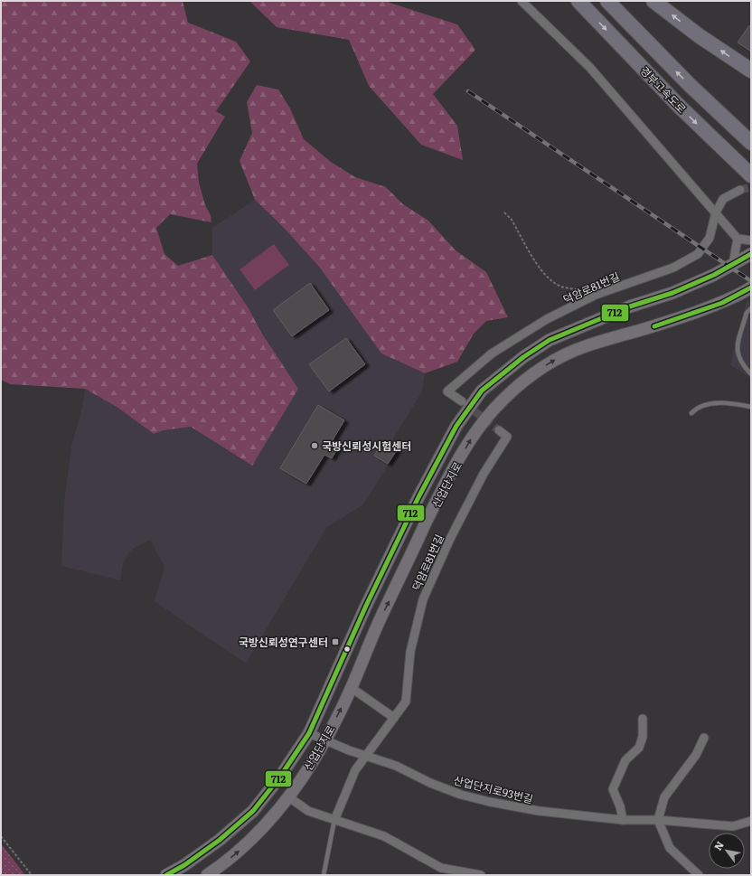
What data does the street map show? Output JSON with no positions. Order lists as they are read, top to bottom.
{
  "streets": {
    "highway": ["경부고속도로"],
    "main road": ["산업단지로"],
    "street": ["덕암로81번길", "산업단지로93번길"]
  },
  "crossings": [
    ["산업단지로", "산업단지로93번길"]
  ],
  "places": {
    "other": ["국방신뢰성시험센터"],
    "transit": ["국방신뢰성연구센터"]
  },
  "lines": ["transit line 712"],
  "north": "top left"
}
